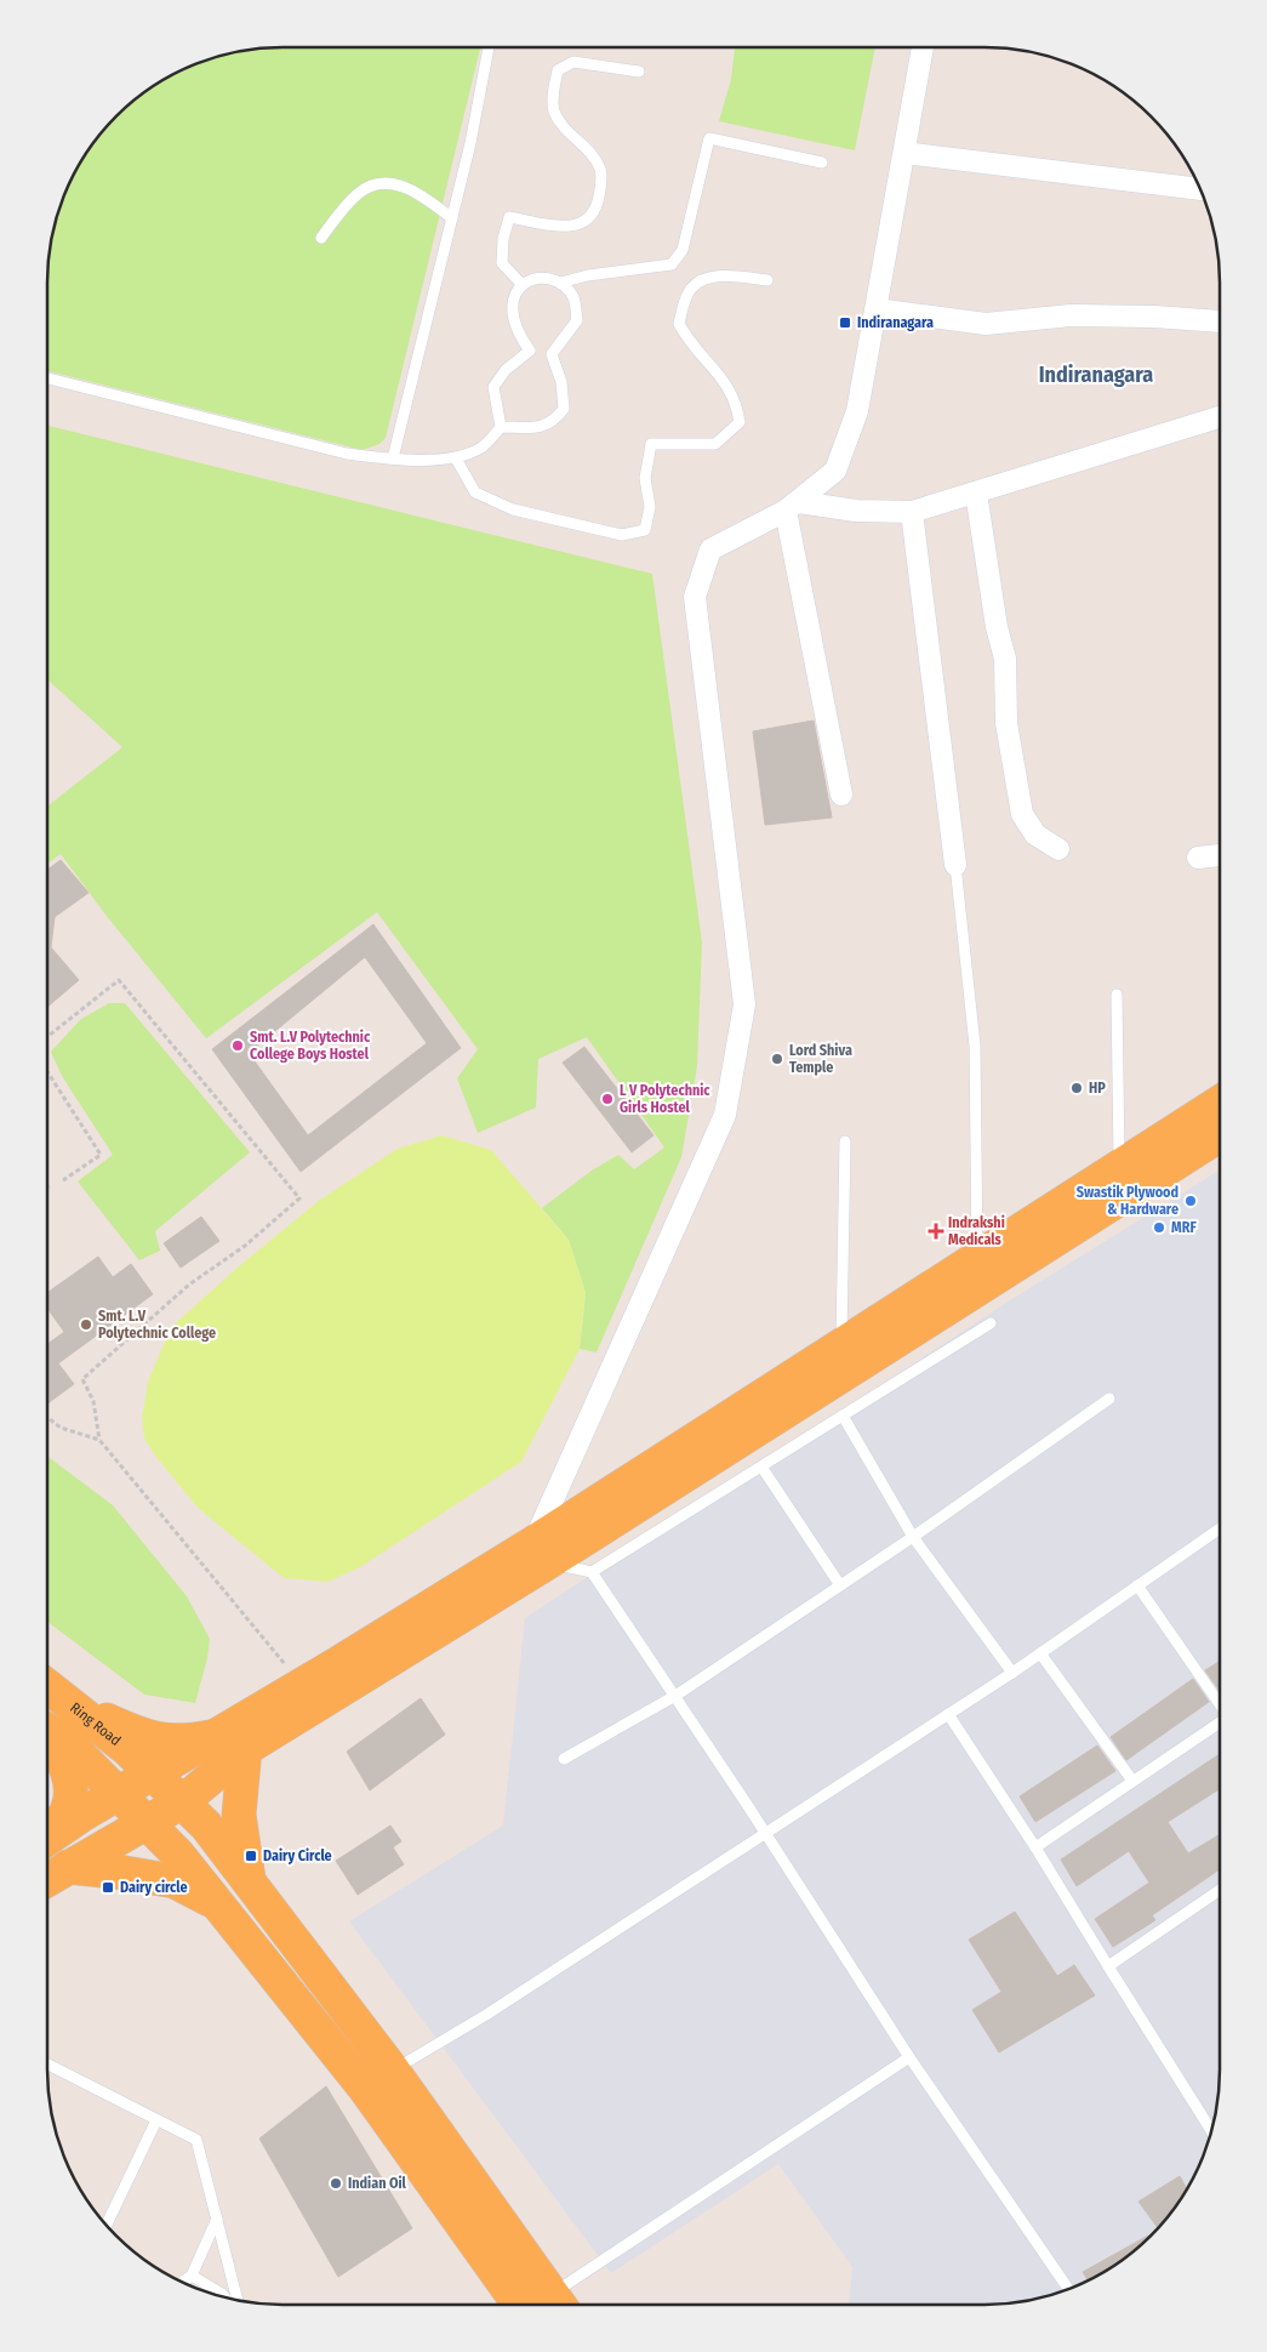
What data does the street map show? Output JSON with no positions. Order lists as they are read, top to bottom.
{
  "streets": {
    "main road": ["Ring Road"]
  },
  "districts": ["Indiranagara"],
  "places": {
    "transit": ["Indiranagara", "Dairy Circle", "Dairy circle"],
    "other": [
      "Smt. L.V Polytechnic College Boys Hostel",
      "Lord Shiva Temple",
      "HP",
      "L V Polytechnic Girls Hostel",
      "Swastik Plywood & Hardware",
      "MRF",
      "Smt. L.V Polytechnic College",
      "Indian Oil"
    ],
    "health": ["Indrakshi Medicals"]
  }
}
